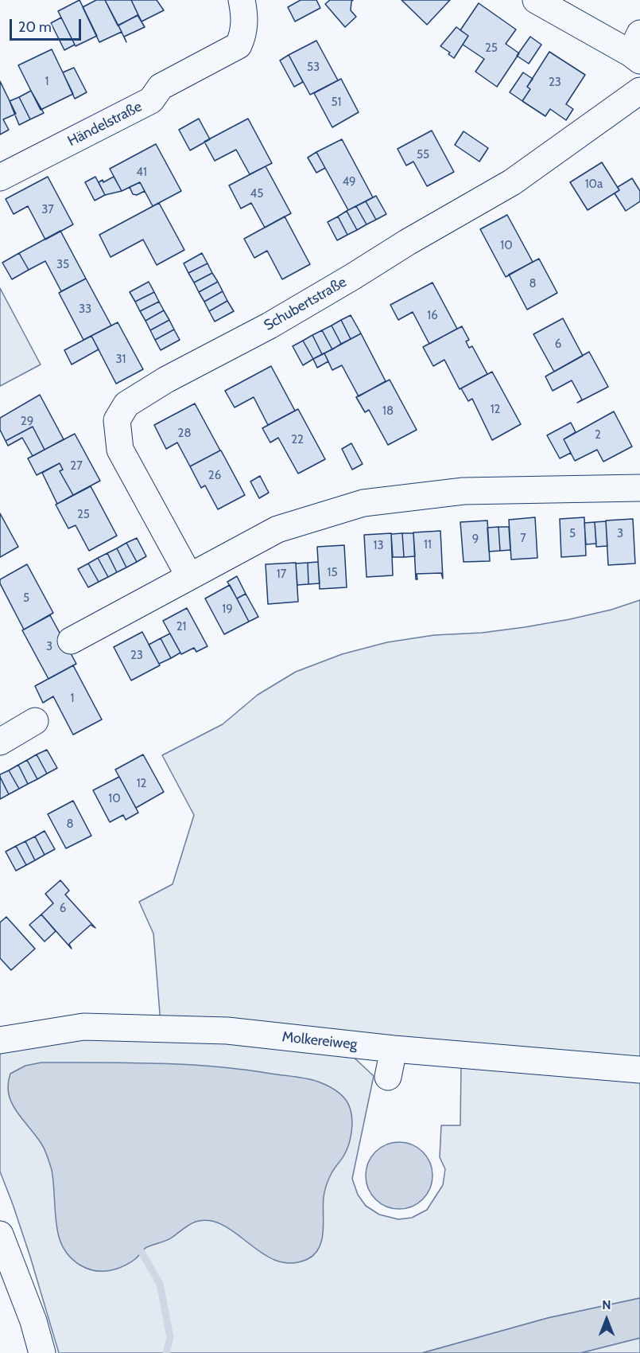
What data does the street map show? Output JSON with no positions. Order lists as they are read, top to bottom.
{
  "streets": {
    "street": ["Händelstraße", "Schubertstraße", "Molkereiweg"]
  },
  "house_numbers": [
    "25",
    "53",
    "1",
    "23",
    "51",
    "55",
    "41",
    "49",
    "10a",
    "45",
    "37",
    "10",
    "35",
    "8",
    "33",
    "16",
    "6",
    "31",
    "12",
    "18",
    "29",
    "28",
    "2",
    "22",
    "27",
    "26",
    "25",
    "5",
    "3",
    "7",
    "9",
    "11",
    "13",
    "15",
    "17",
    "5",
    "19",
    "21",
    "3",
    "23",
    "1",
    "12",
    "10",
    "8",
    "6"
  ],
  "scale_bar": "20 m",
  "north": "top"
}
